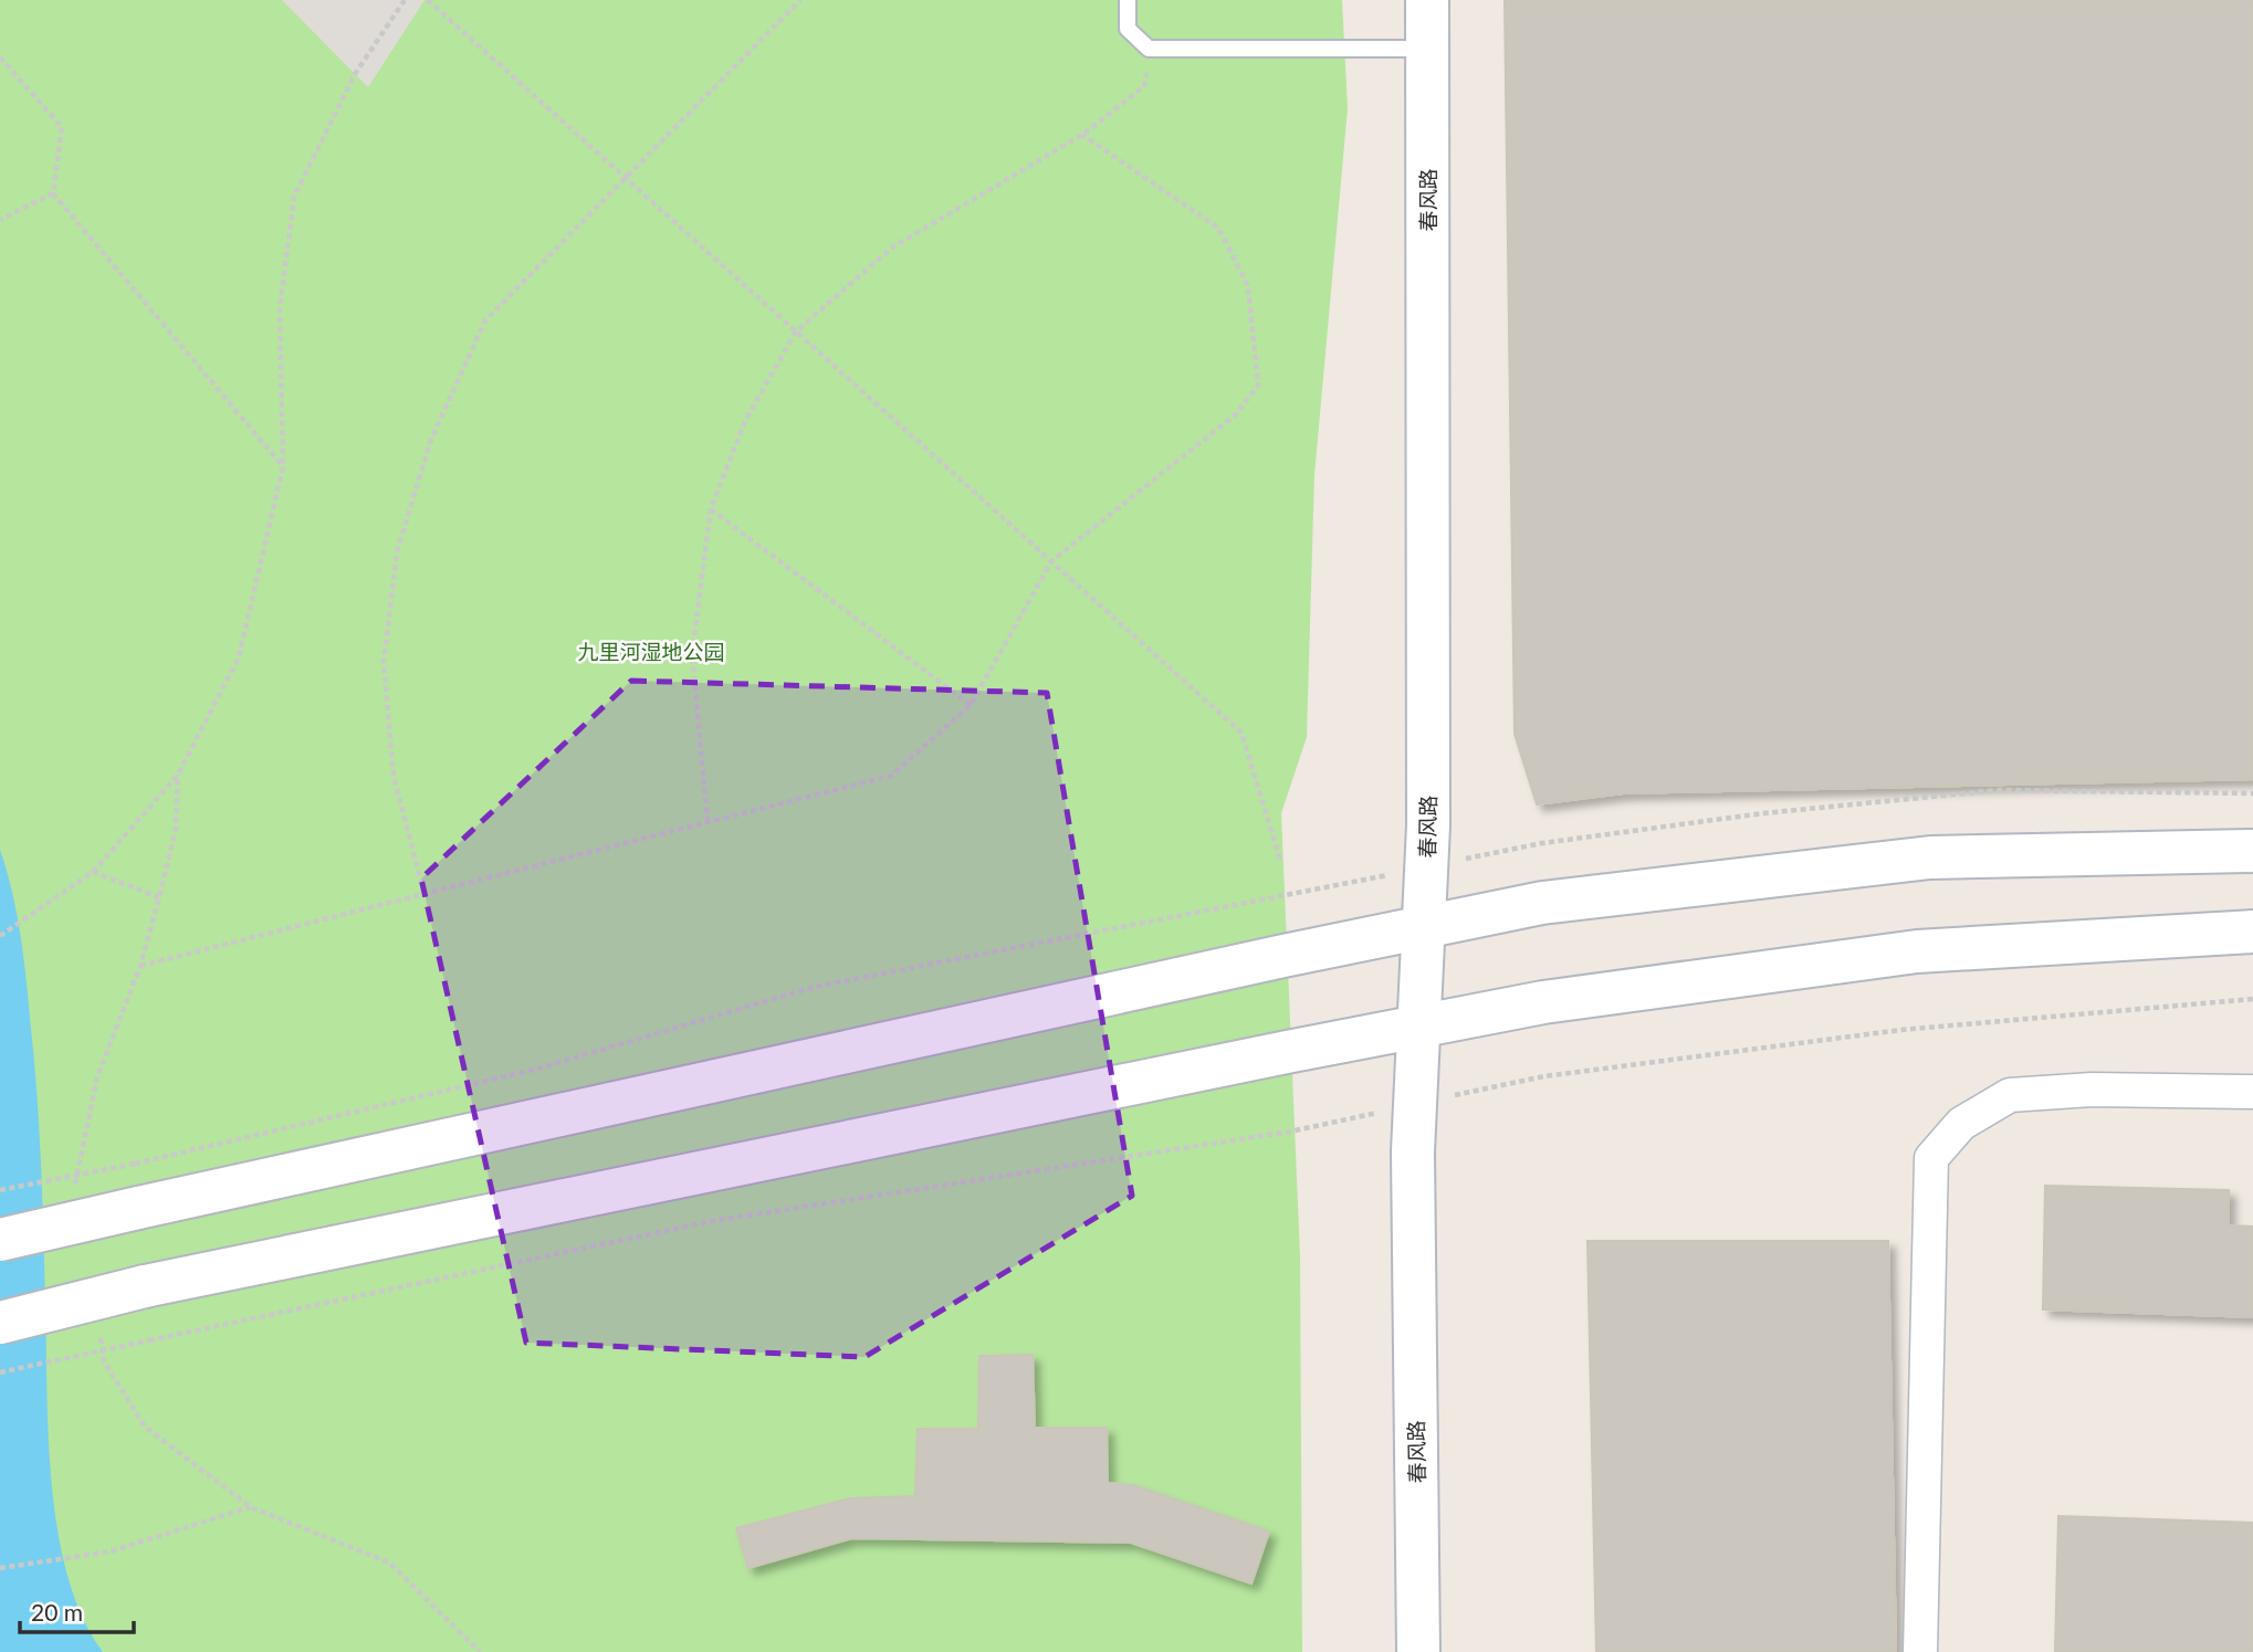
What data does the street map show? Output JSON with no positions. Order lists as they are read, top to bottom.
{
  "streets": {
    "main road": ["春风路"]
  },
  "parks": ["九里河湿地公园"],
  "scale_bar": "20 m"
}
